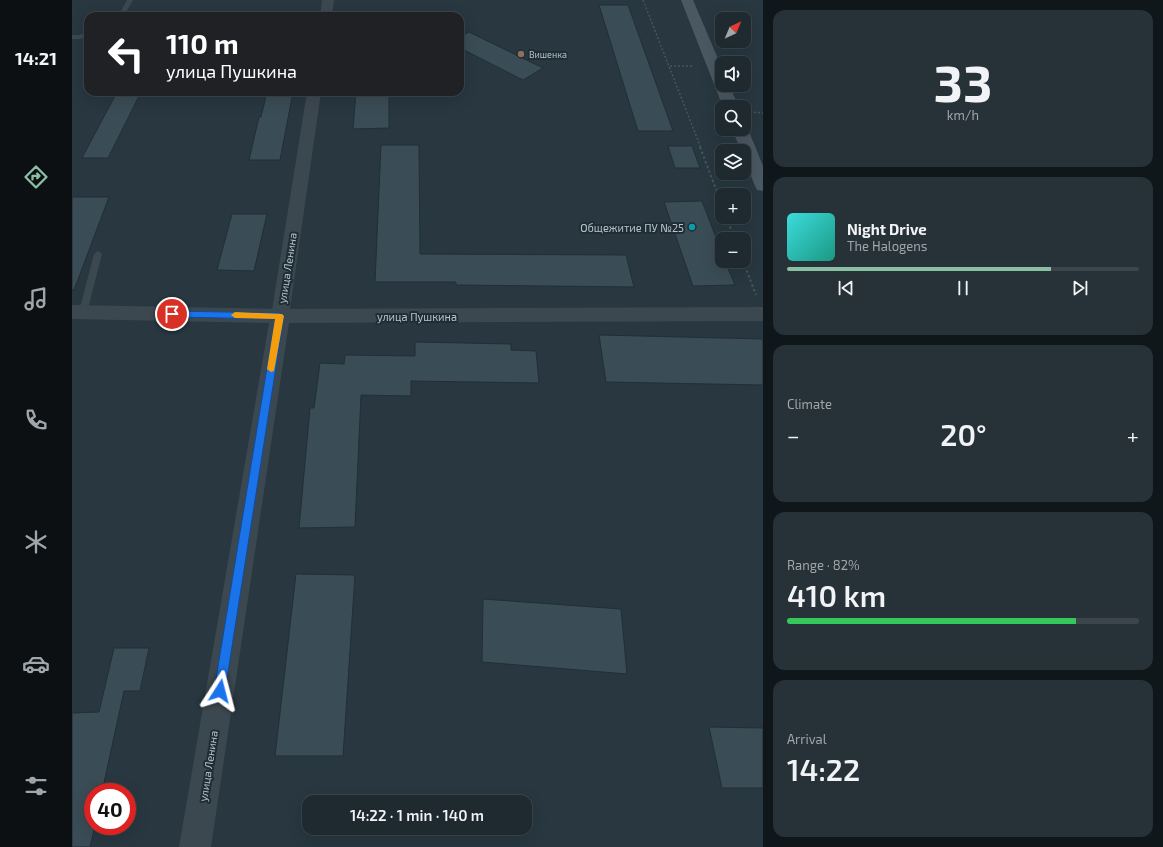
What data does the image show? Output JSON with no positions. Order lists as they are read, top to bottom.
{
  "streets": {
    "street": ["улица Ленина", "улица Пушкина"]
  },
  "crossings": [
    ["улица Ленина", "улица Пушкина"]
  ],
  "places": ["Вишенка", "Общежитие ПУ №25"],
  "north": "top right",
  "page": {
    "tabs": "14:21",
    "tile": [
      ["33", "km/h"],
      "Climate",
      ["Range · 82%", "410 km"],
      ["Arrival", "14:22"]
    ],
    "map_buttons": ["+", "−"],
    "turn": ["110 m", "улица Пушкина"],
    "song": ["Night Drive", "The Halogens"],
    "heat": ["−", "20°", "+"],
    "limit": "40",
    "trip": "14:22 · 1 min · 140 m"
  }
}
